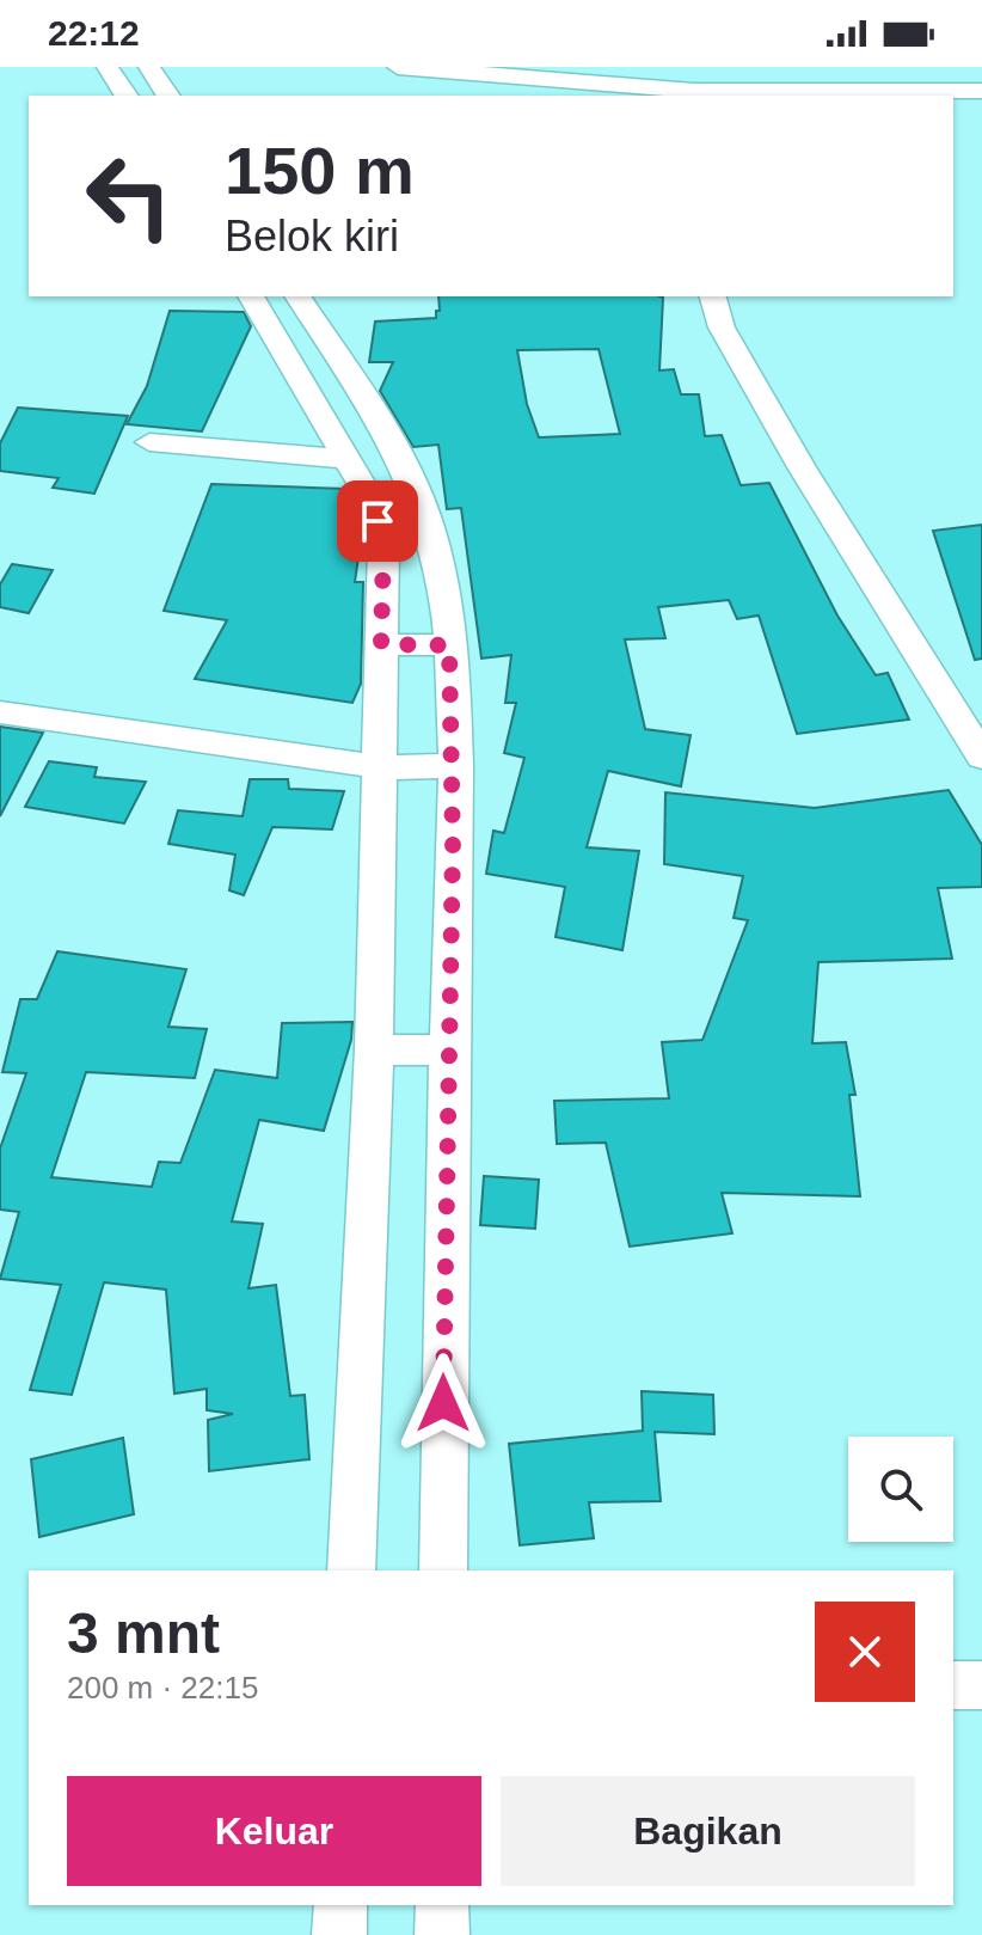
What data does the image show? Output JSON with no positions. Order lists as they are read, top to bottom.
{
  "page": {
    "status": "22:12",
    "turn": ["150 m", "Belok kiri"],
    "heading": ["3 mnt", "200 m · 22:15"],
    "buttons": ["Keluar", "Bagikan"]
  }
}
